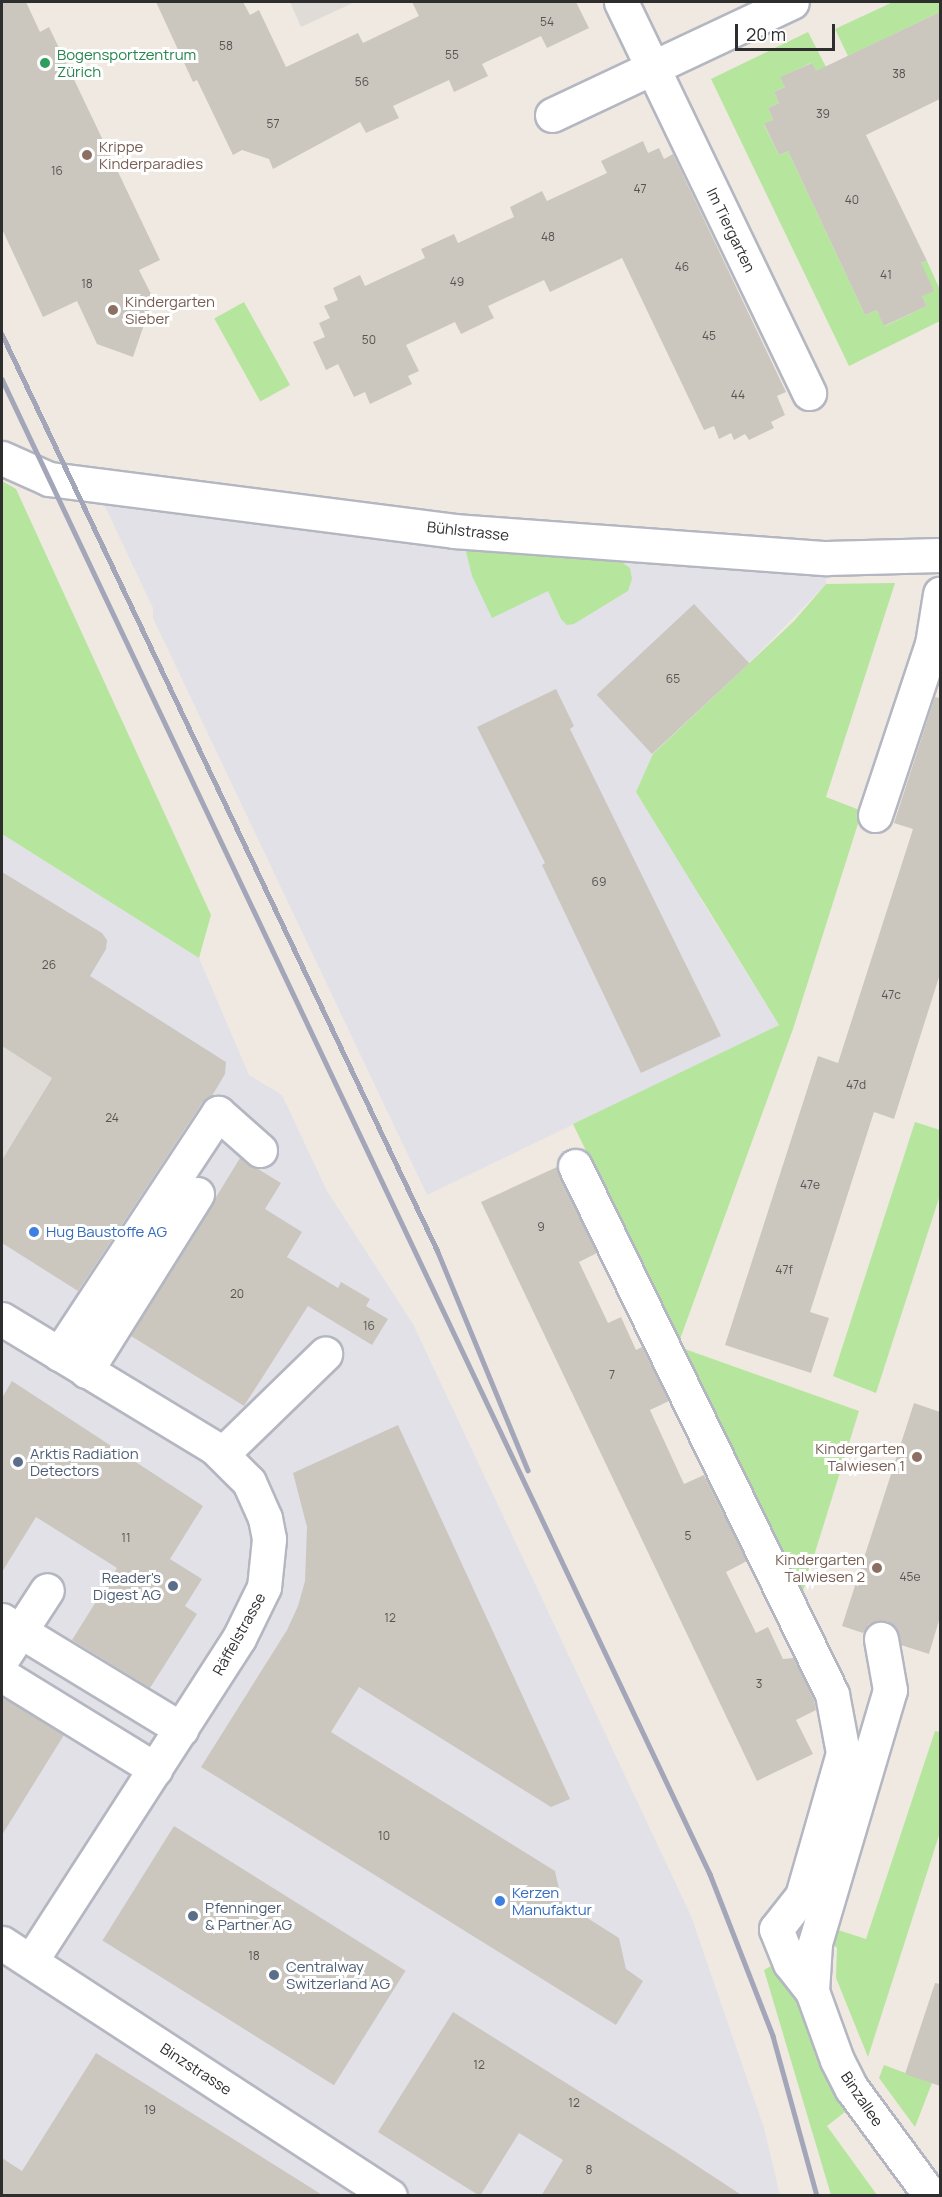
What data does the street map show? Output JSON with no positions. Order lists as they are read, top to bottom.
{
  "streets": {
    "street": [
      "Im Tiergarten",
      "Bühlstrasse",
      "Räffelstrasse",
      "Binzstrasse",
      "Binzallee"
    ]
  },
  "crossings": [
    ["Räffelstrasse", "Binzstrasse"]
  ],
  "places": [
    "Bogensportzentrum Zürich",
    "Krippe Kinderparadies",
    "Kindergarten Sieber",
    "Hug Baustoffe AG",
    "Kindergarten Talwiesen 1",
    "Arktis Radiation Detectors",
    "Kindergarten Talwiesen 2",
    "Reader's Digest AG",
    "Kerzen Manufaktur",
    "Pfenninger & Partner AG",
    "Centralway Switzerland AG"
  ],
  "house_numbers": [
    "54",
    "58",
    "55",
    "38",
    "56",
    "39",
    "57",
    "16",
    "47",
    "40",
    "48",
    "46",
    "41",
    "49",
    "18",
    "45",
    "50",
    "44",
    "65",
    "69",
    "26",
    "47c",
    "47d",
    "24",
    "47e",
    "9",
    "47f",
    "20",
    "16",
    "7",
    "5",
    "11",
    "45e",
    "12",
    "3",
    "10",
    "18",
    "12",
    "12",
    "19",
    "8"
  ],
  "scale_bar": "20 m"
}
